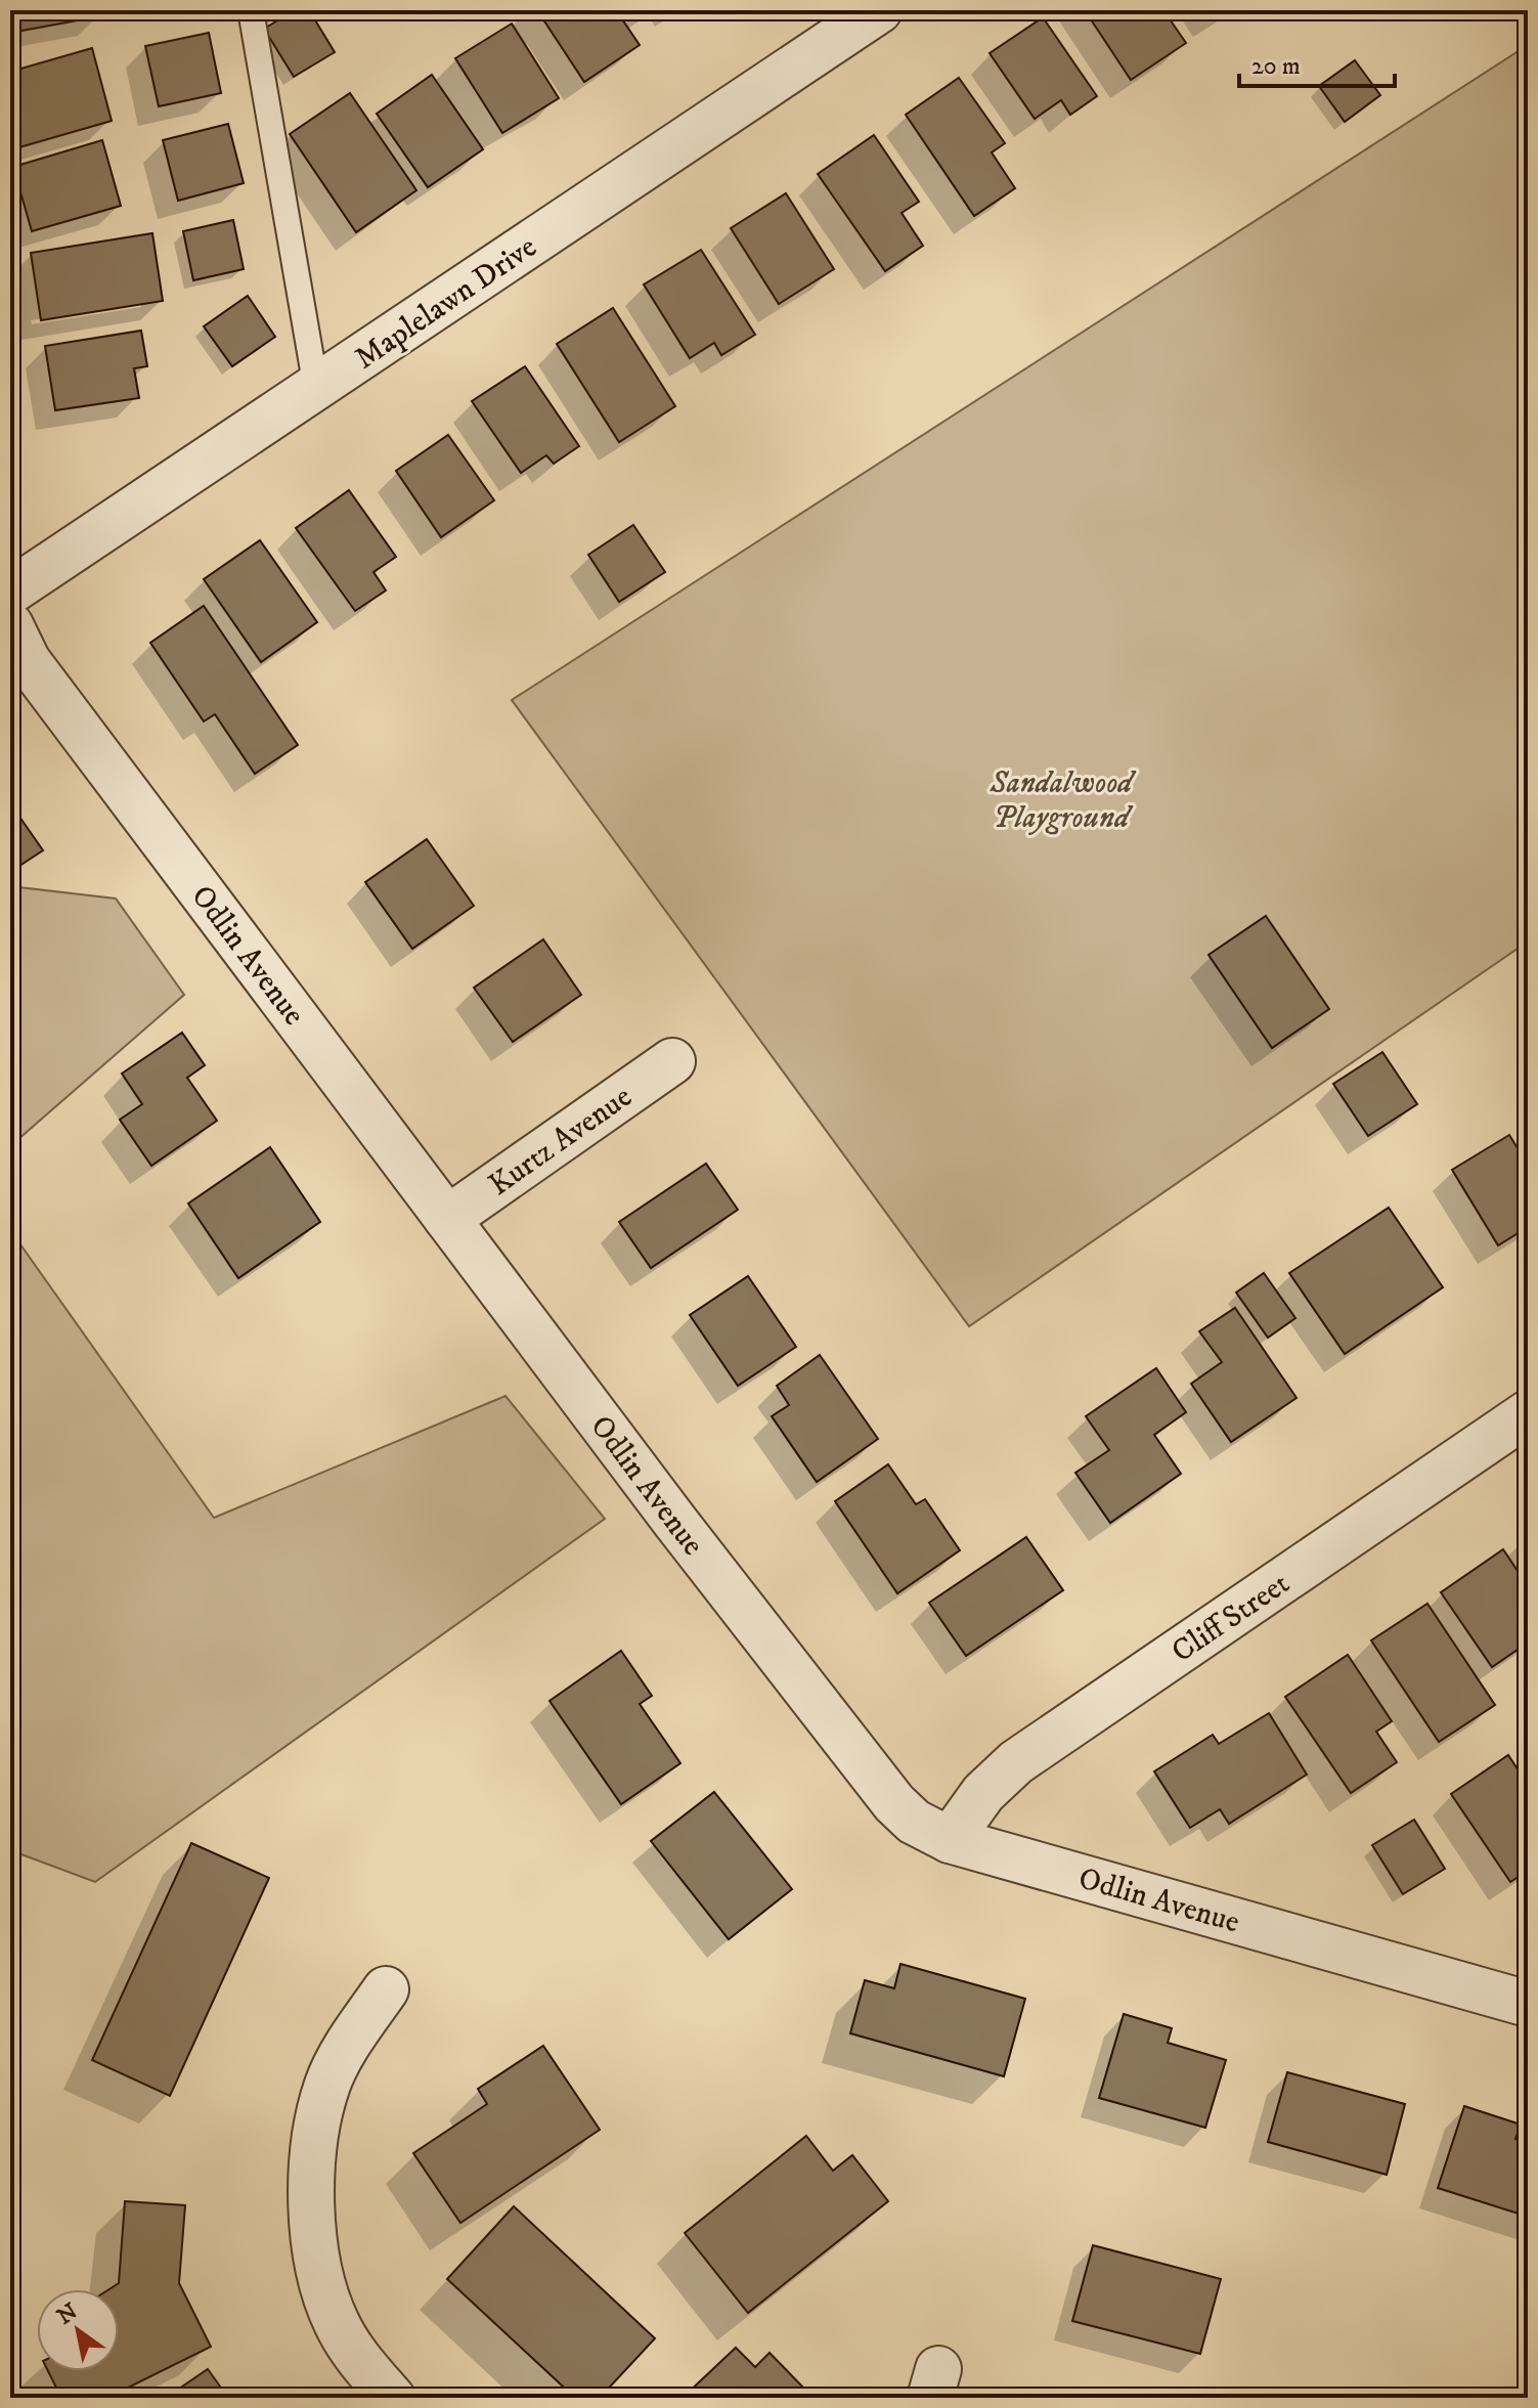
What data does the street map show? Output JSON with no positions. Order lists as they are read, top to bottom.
{
  "streets": {
    "street": [
      "Maplelawn Drive",
      "Odlin Avenue",
      "Kurtz Avenue",
      "Cliff Street"
    ]
  },
  "crossings": [
    ["Odlin Avenue", "Kurtz Avenue"],
    ["Odlin Avenue", "Cliff Street"]
  ],
  "parks": ["Sandalwood Playground"],
  "scale_bar": "20 m",
  "north": "top left"
}
